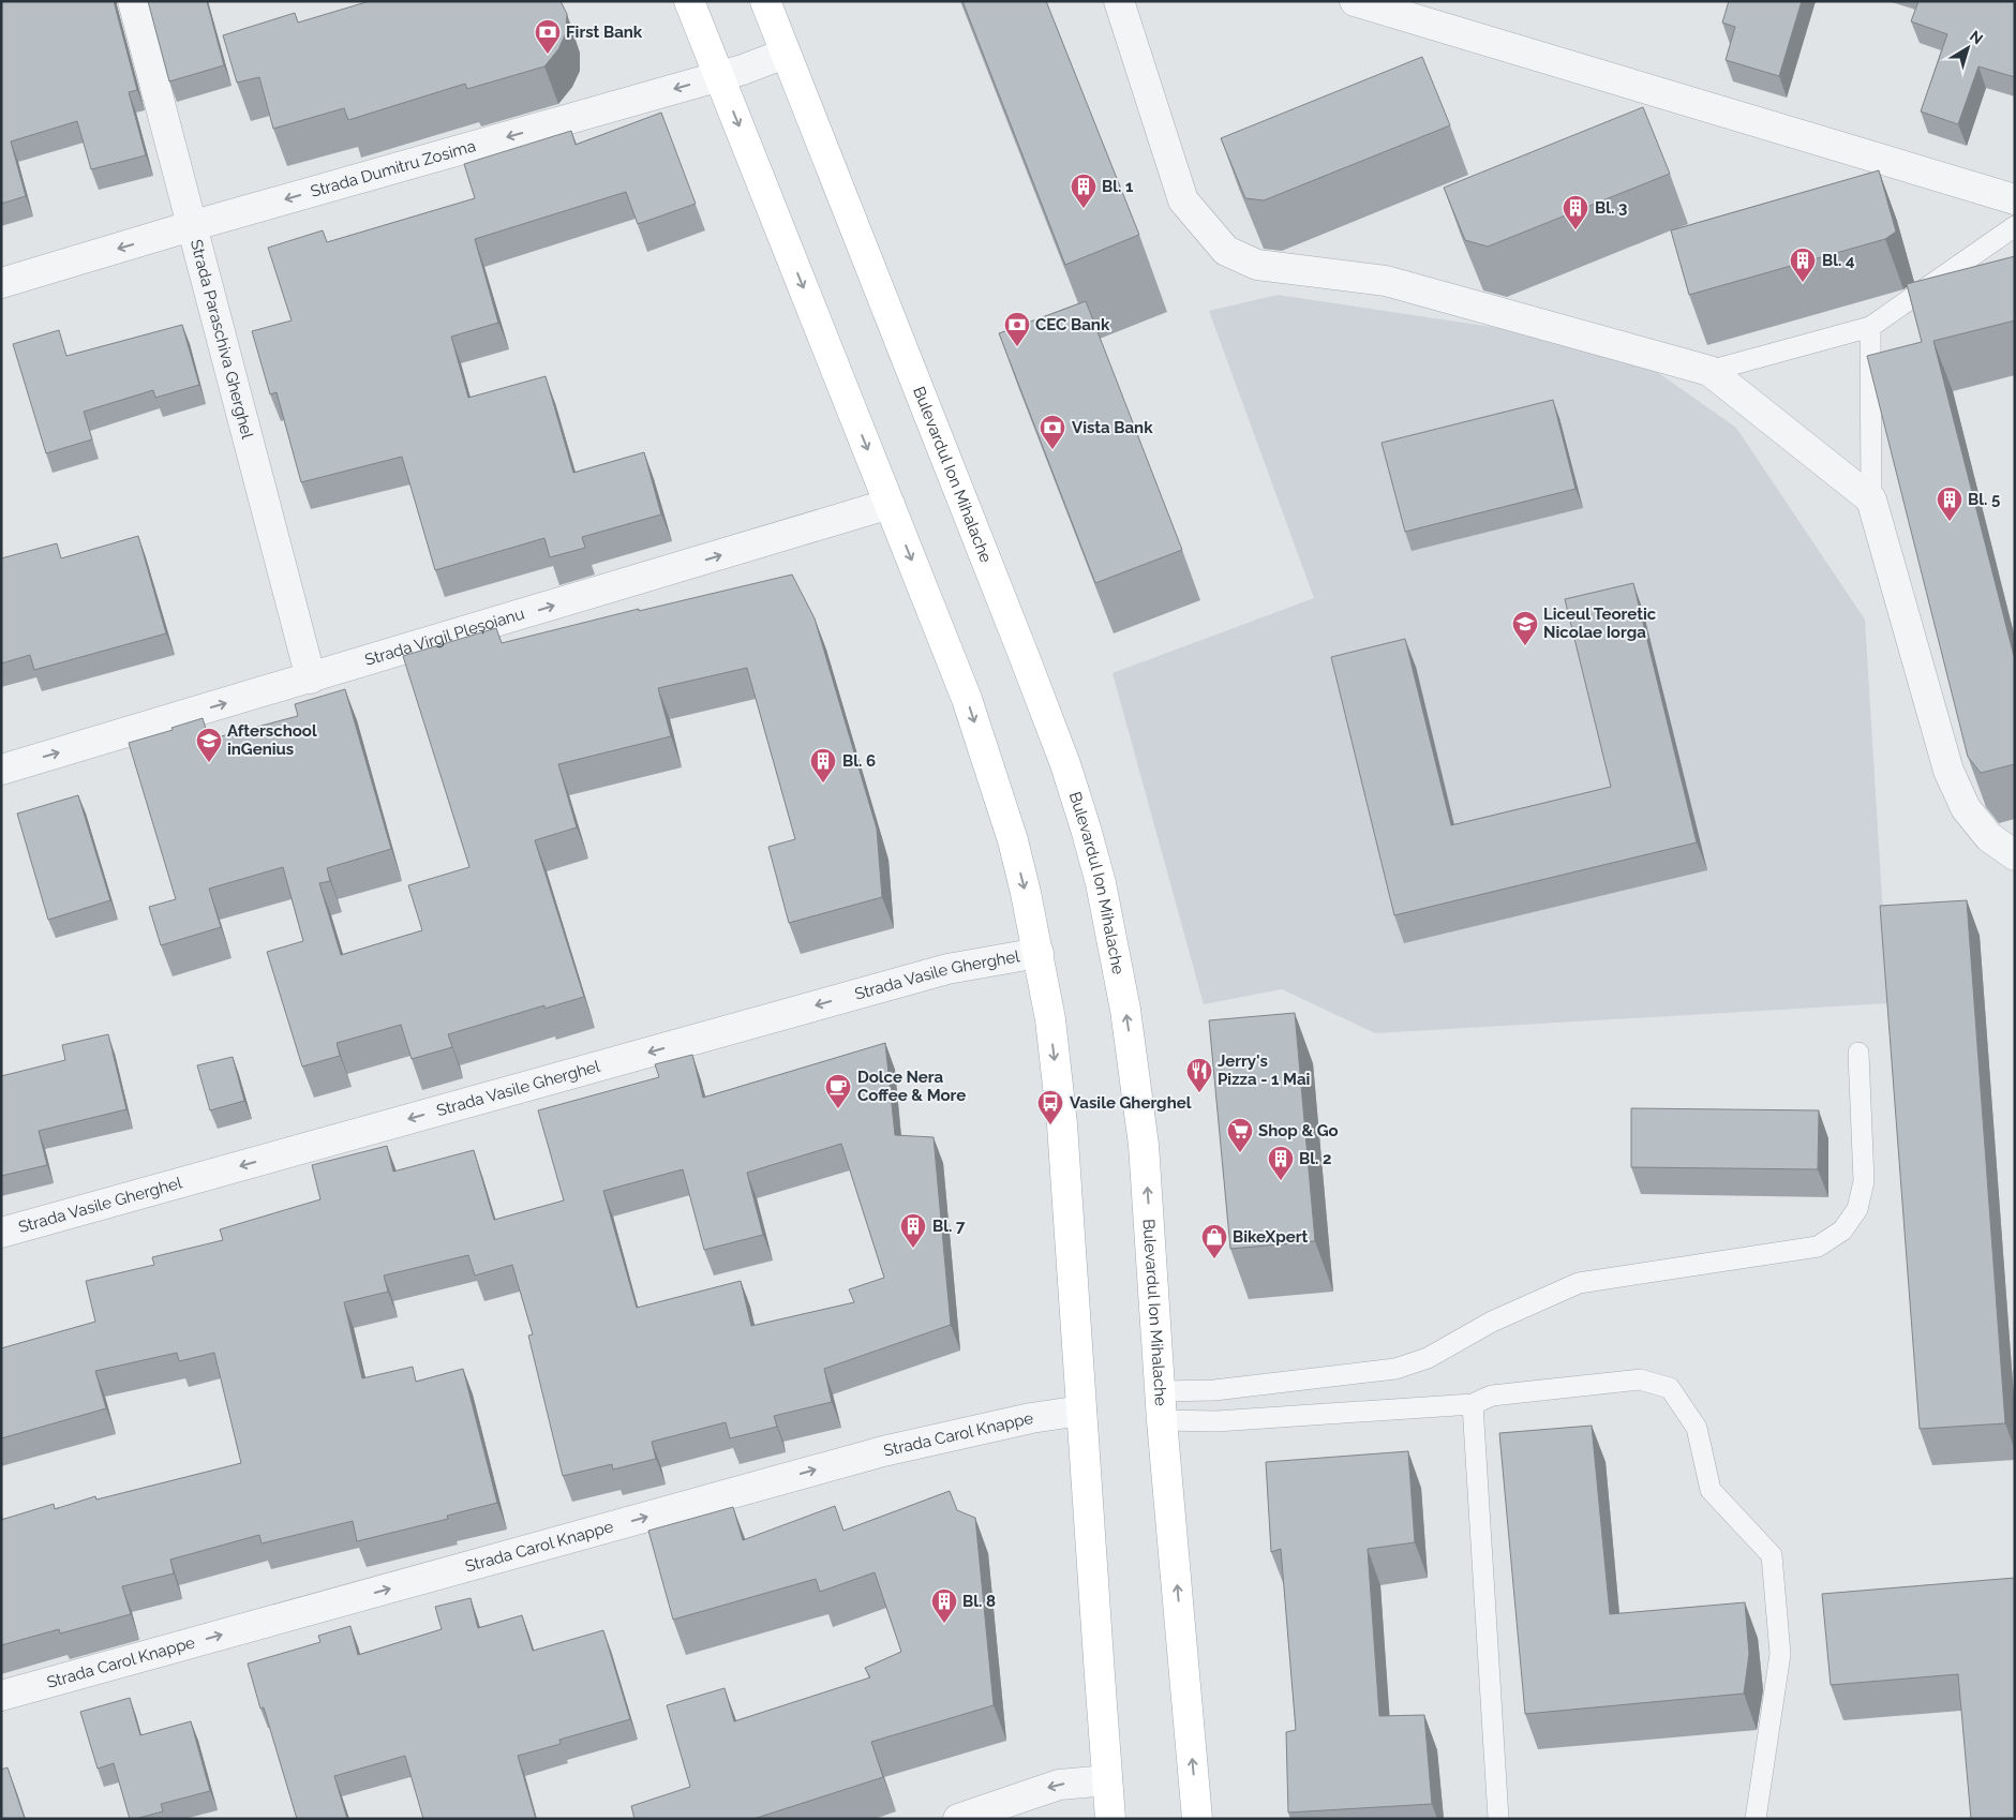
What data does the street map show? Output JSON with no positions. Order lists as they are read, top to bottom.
{
  "streets": {
    "main road": ["Bulevardul Ion Mihalache"],
    "street": [
      "Strada Dumitru Zosima",
      "Strada Paraschiva Gherghel",
      "Strada Virgil Pleșoianu",
      "Strada Vasile Gherghel",
      "Strada Carol Knappe"
    ]
  },
  "crossings": [
    ["Strada Dumitru Zosima", "Strada Paraschiva Gherghel"],
    ["Strada Dumitru Zosima", "Bulevardul Ion Mihalache"],
    ["Strada Paraschiva Gherghel", "Strada Virgil Pleșoianu"]
  ],
  "one_way": [
    "Strada Dumitru Zosima",
    "Strada Virgil Pleșoianu",
    "Strada Vasile Gherghel",
    "Strada Carol Knappe"
  ],
  "places": {
    "bank": ["First Bank", "CEC Bank", "Vista Bank"],
    "building": [
      "Bl. 1",
      "Bl. 3",
      "Bl. 4",
      "Bl. 5",
      "Bl. 6",
      "Bl. 2",
      "Bl. 7",
      "Bl. 8"
    ],
    "school or university": ["Liceul Teoretic Nicolae Iorga", "Afterschool inGenius"],
    "restaurant": ["Jerry's Pizza - 1 Mai"],
    "cafe": ["Dolce Nera Coffee & More"],
    "bus stop": ["Vasile Gherghel"],
    "supermarket": ["Shop & Go"],
    "shop": ["BikeXpert"]
  },
  "north": "top right"
}
